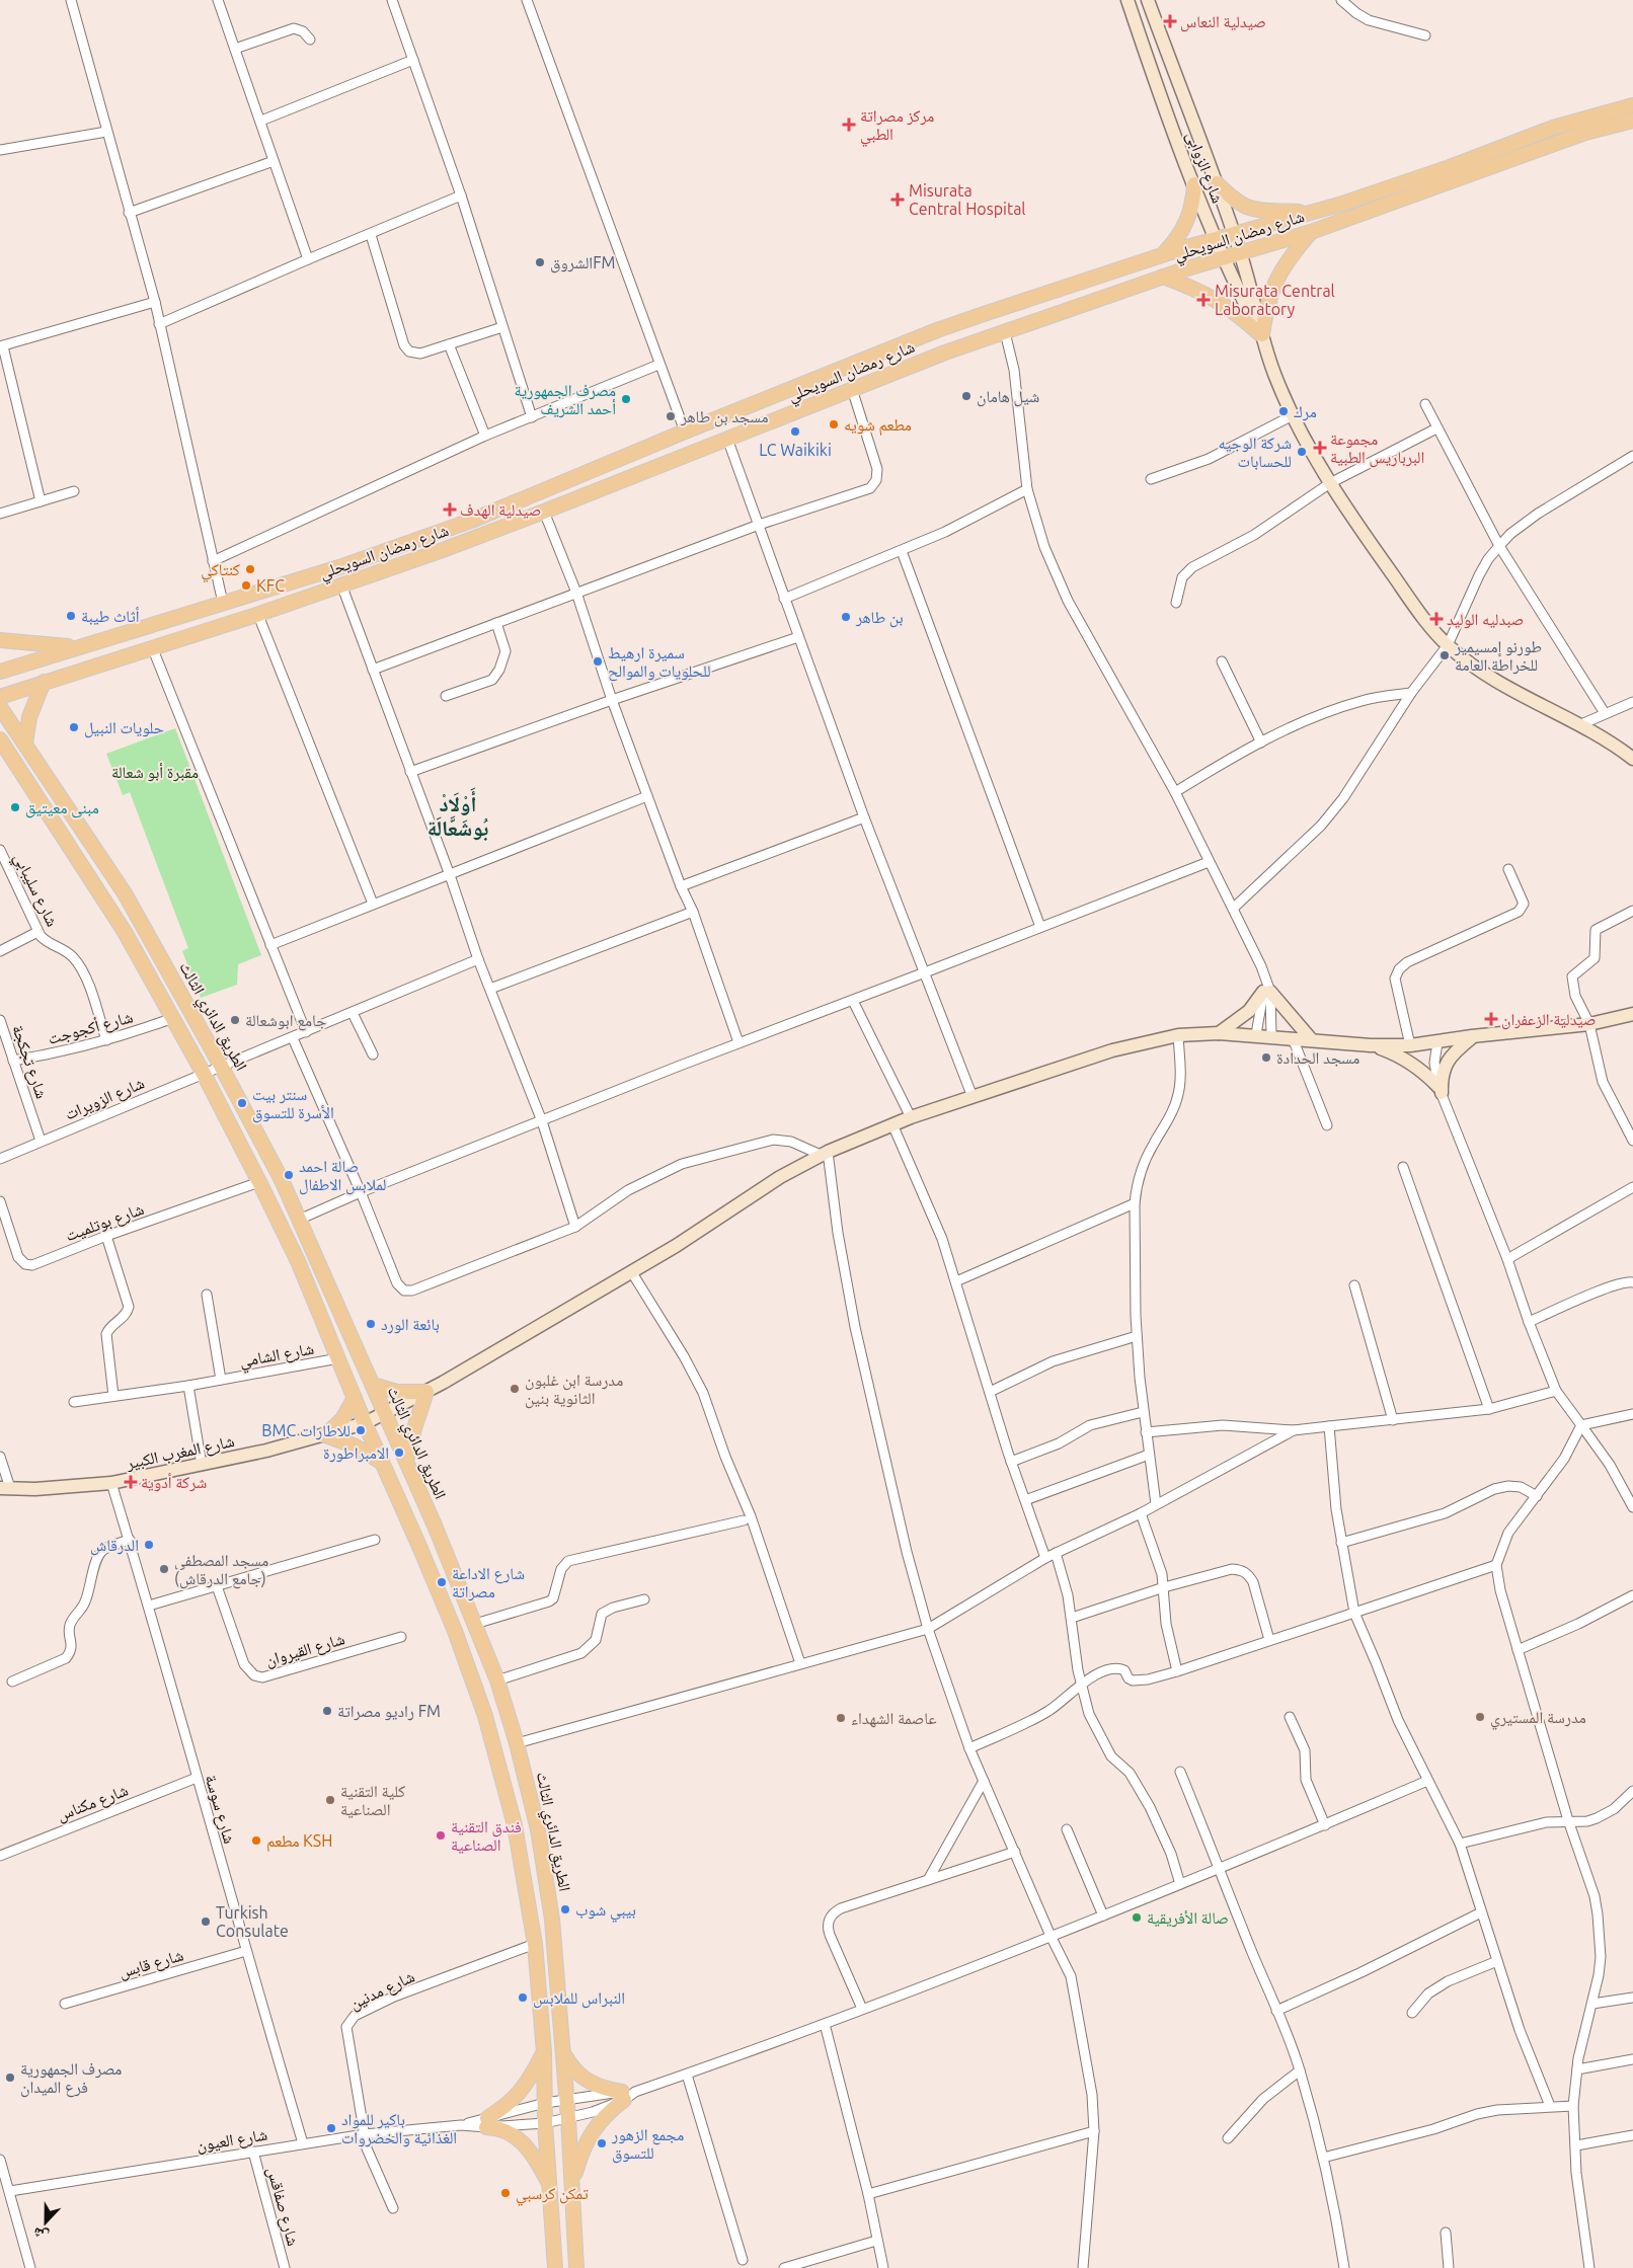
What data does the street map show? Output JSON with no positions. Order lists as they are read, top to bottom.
{
  "streets": {
    "main road": ["شارع رمضان السويحلي", "الطريق الدائري الثالث"],
    "street": [
      "شارع الزوابى",
      "شارع سليبابي",
      "شارع أكجوجت",
      "شارع تجكجة",
      "شارع الزويرات",
      "شارع بوتلميت",
      "شارع الشامي",
      "شارع المغرب الكبير",
      "شارع القيروان",
      "شارع مكناس",
      "شارع سوسة",
      "شارع قابس",
      "شارع مدنين",
      "شارع العيون",
      "شارع صفاقس"
    ]
  },
  "crossings": [
    ["شارع الزوابى", "شارع رمضان السويحلي"],
    ["شارع سليبابي", "شارع أكجوجت"],
    ["الطريق الدائري الثالث", "شارع الزويرات"],
    ["الطريق الدائري الثالث", "شارع المغرب الكبير"],
    ["شارع أكجوجت", "شارع تجكجة"],
    ["شارع تجكجة", "شارع الزويرات"],
    ["شارع المغرب الكبير", "شارع سوسة"],
    ["شارع مكناس", "شارع سوسة"],
    ["شارع سوسة", "شارع قابس"],
    ["شارع سوسة", "شارع العيون"],
    ["شارع مدنين", "شارع العيون"],
    ["شارع العيون", "شارع صفاقس"]
  ],
  "districts": ["أَوْلَادْ بُوشَعَّالَة"],
  "parks": ["مقبرة أبو شعالة"],
  "places": {
    "health": [
      "صيدلية النعاس",
      "مركز مصراتة الطبي",
      "Misurata Central Hospital",
      "Misurata Central Laboratory",
      "مجموعة البرباريس الطبية",
      "صيدلية الهدف",
      "صبدليه الوليد",
      "صيدلية الزعفران",
      "شركة أدوية"
    ],
    "other": [
      "الشروقFM",
      "شيل هامان",
      "مصرف الجمهورية أحمد الشريف",
      "مرك",
      "مسجد بن طاهر",
      "مطعم شويه",
      "LC Waikiki",
      "شركة الوجيه للحسابات",
      "كنتاكي",
      "KFC",
      "أثاث طيبة",
      "بن طاهر",
      "طورنو إمسيمير للخراطة العامة",
      "سميرة ارهيط للحلويات والموالح",
      "حلويات النبيل",
      "مبنى معيتيق",
      "جامع ابوشعالة",
      "مسجد الحدادة",
      "سنتر بيت الأسرة للتسوق",
      "صالة احمد لملابس الاطفال",
      "بائعة الورد",
      "مدرسة ابن غلبون الثانوية بنين",
      "BMC للاطارات",
      "الامبراطورة",
      "الدرقاش",
      "مسجد المصطفى (جامع الدرقاش)",
      "شارع الاداعة مصراتة",
      "راديو مصراتة FM",
      "مدرسة المستيري",
      "عاصمة الشهداء",
      "كلية التقنية الصناعية",
      "فندق التقنية الصناعية",
      "مطعم KSH",
      "بيبي شوب",
      "صالة الأفريقية",
      "Turkish Consulate",
      "النبراس للملابس",
      "مصرف الجمهورية فرع الميدان",
      "باكير للمواد الغذائية والخضروات",
      "مجمع الزهور للتسوق",
      "تمكن كرسبي"
    ]
  },
  "north": "bottom"
}
